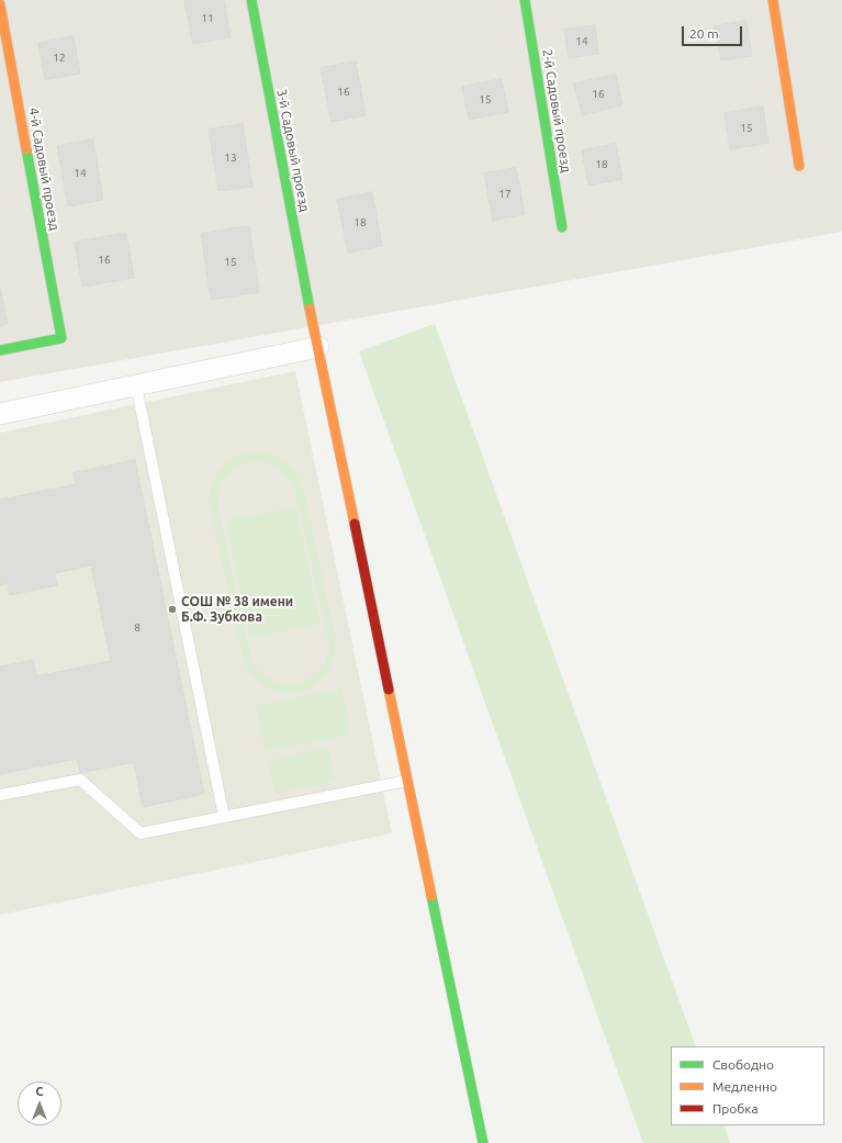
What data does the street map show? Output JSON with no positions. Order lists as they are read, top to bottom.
{
  "streets": {
    "street": ["2-й Садовый проезд", "3-й Садовый проезд", "4-й Садовый проезд"]
  },
  "places": ["СОШ № 38 имени Б.Ф. Зубкова"],
  "house_numbers": [
    "11",
    "14",
    "12",
    "16",
    "16",
    "15",
    "15",
    "13",
    "18",
    "14",
    "17",
    "18",
    "16",
    "15",
    "8"
  ],
  "legend": ["Свободно", "Медленно", "Пробка"],
  "scale_bar": "20 m",
  "north": "top"
}
